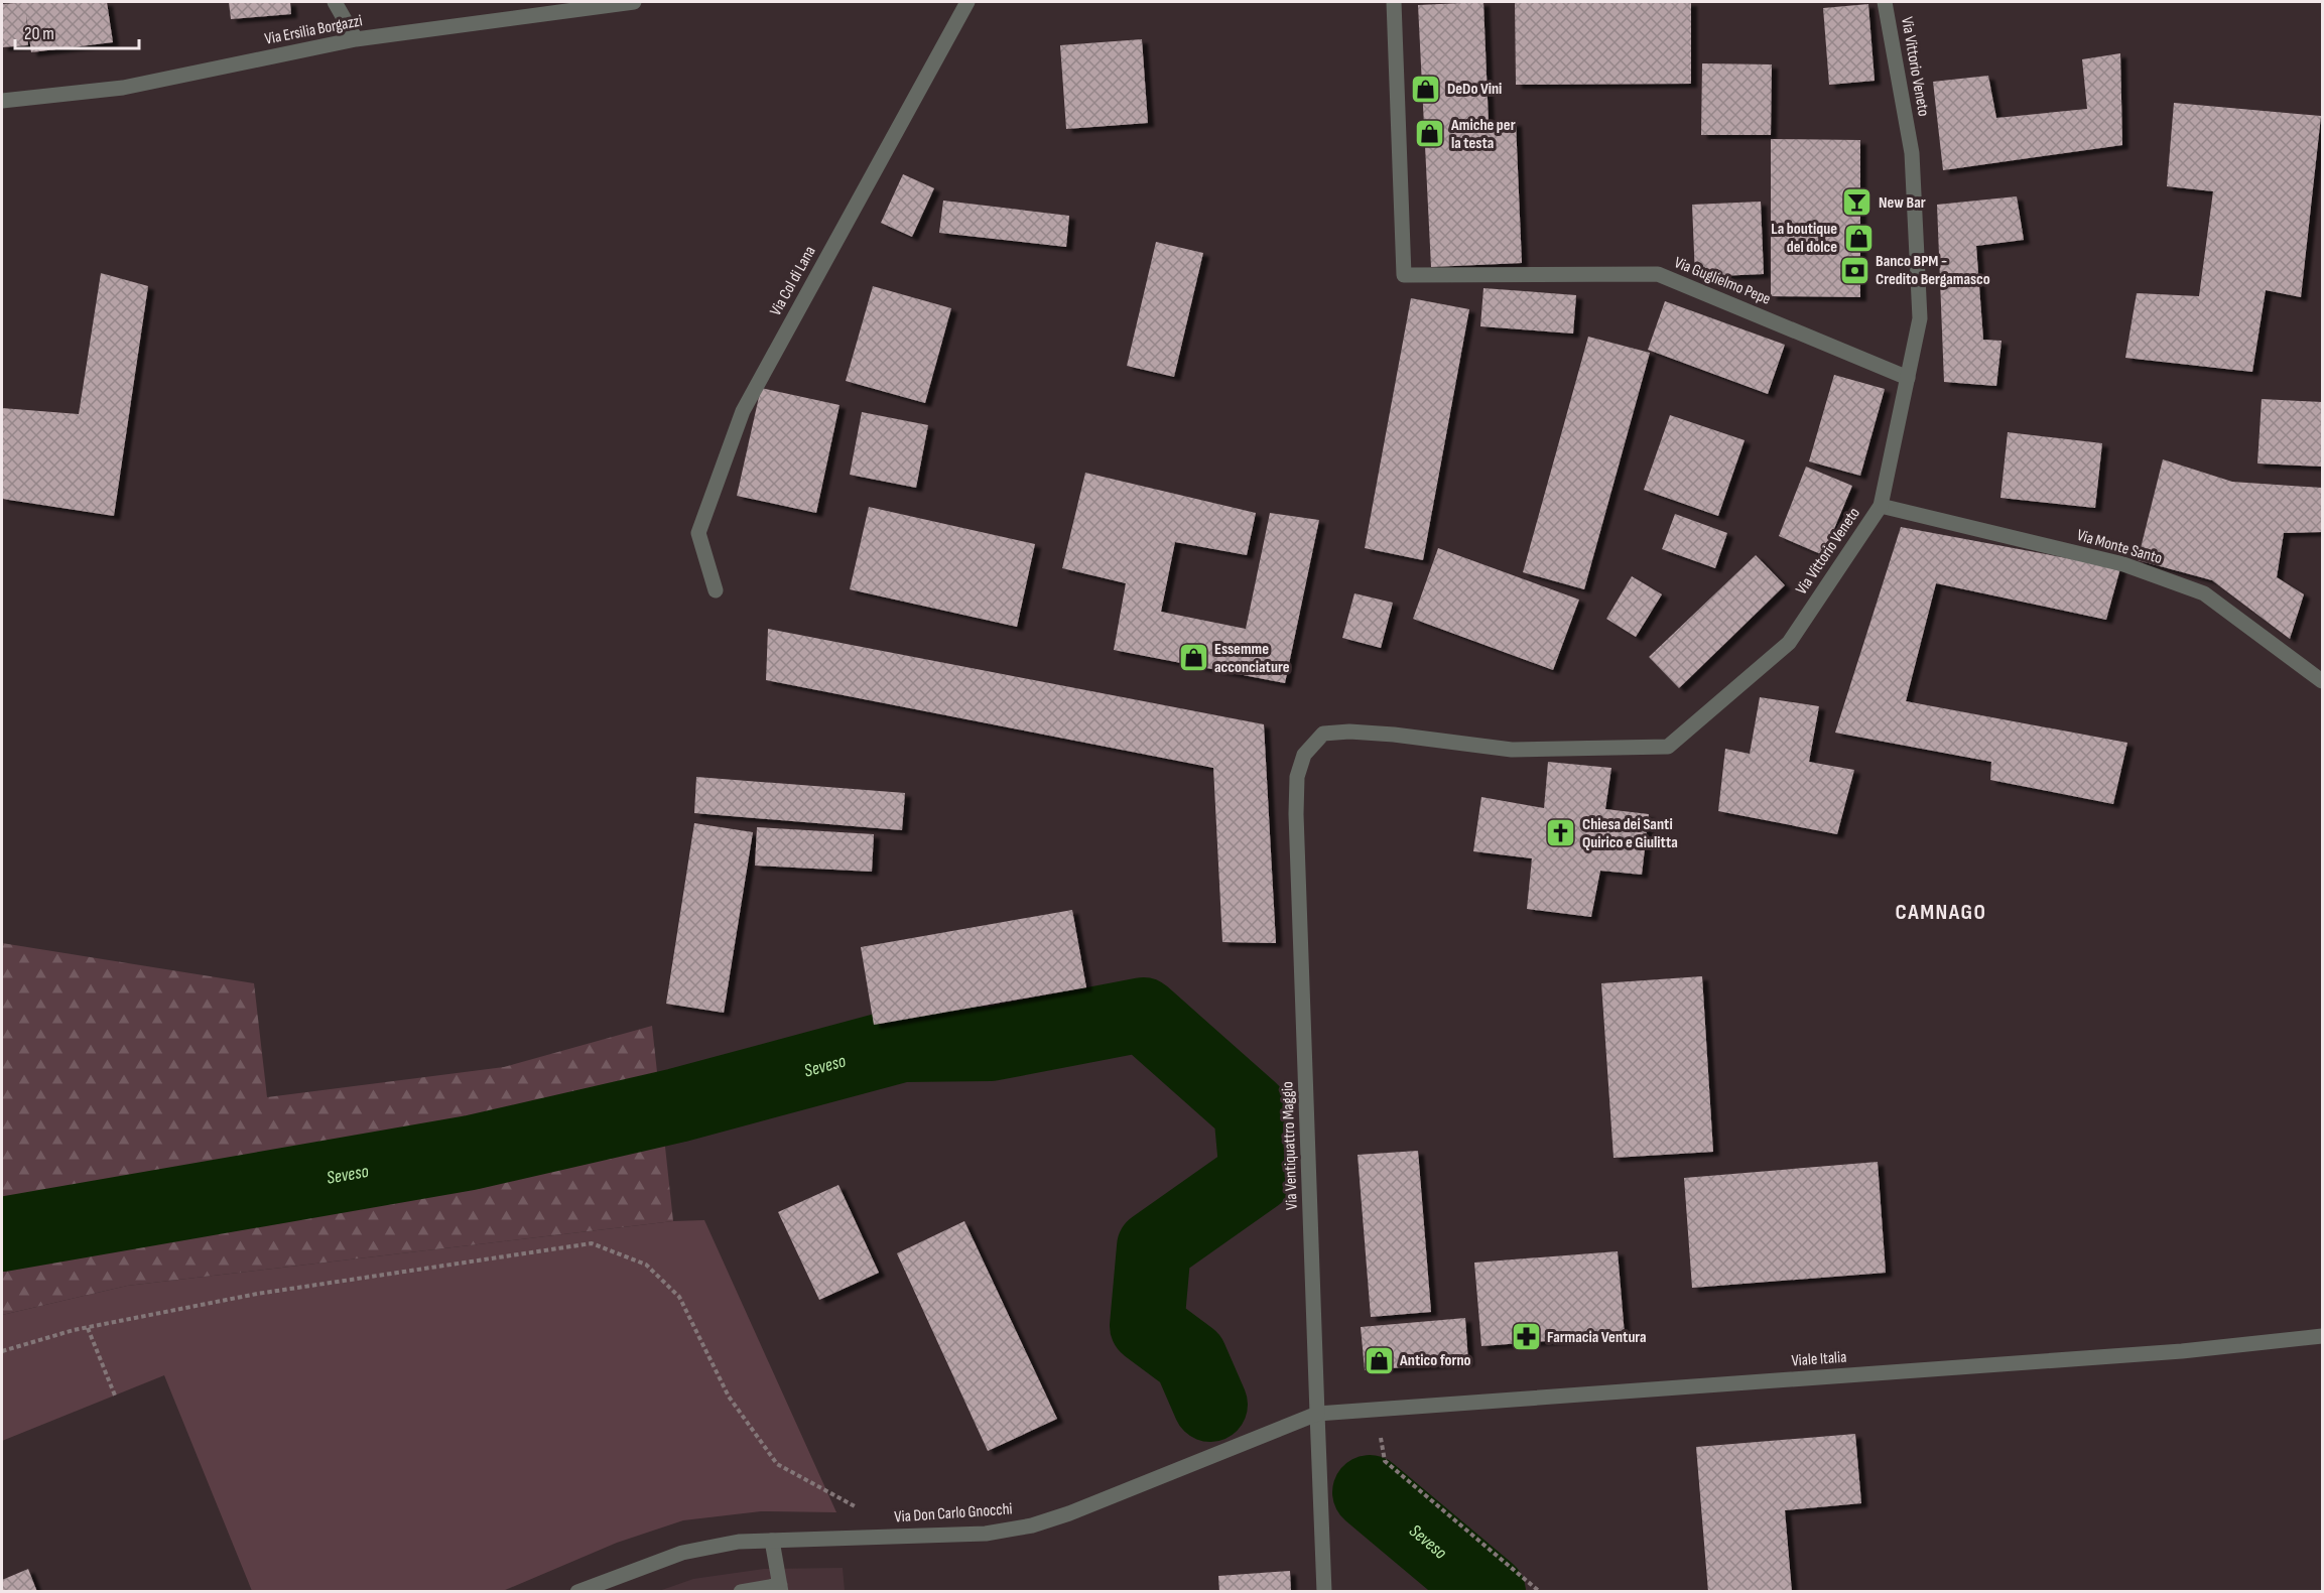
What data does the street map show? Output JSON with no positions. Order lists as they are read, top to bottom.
{
  "streets": {
    "street": [
      "Via Ersilia Borgazzi",
      "Via Vittorio Veneto",
      "Via Col di Lana",
      "Via Guglielmo Pepe",
      "Via Monte Santo",
      "Via Ventiquattro Maggio",
      "Viale Italia",
      "Via Don Carlo Gnocchi"
    ]
  },
  "crossings": [
    ["Via Vittorio Veneto", "Via Guglielmo Pepe"],
    ["Via Vittorio Veneto", "Via Monte Santo"],
    ["Via Vittorio Veneto", "Via Ventiquattro Maggio"],
    ["Via Ventiquattro Maggio", "Viale Italia"],
    ["Via Ventiquattro Maggio", "Via Don Carlo Gnocchi"],
    ["Viale Italia", "Via Don Carlo Gnocchi"]
  ],
  "districts": ["CAMNAGO"],
  "water": ["Seveso"],
  "places": {
    "shop": [
      "DeDo Vini",
      "Amiche per la testa",
      "La boutique del dolce",
      "Essemme acconciature",
      "Antico forno"
    ],
    "bar": ["New Bar"],
    "bank": ["Banco BPM - Credito Bergamasco"],
    "church": ["Chiesa dei Santi Quirico e Giulitta"],
    "pharmacy": ["Farmacia Ventura"]
  },
  "scale_bar": "20 m"
}
